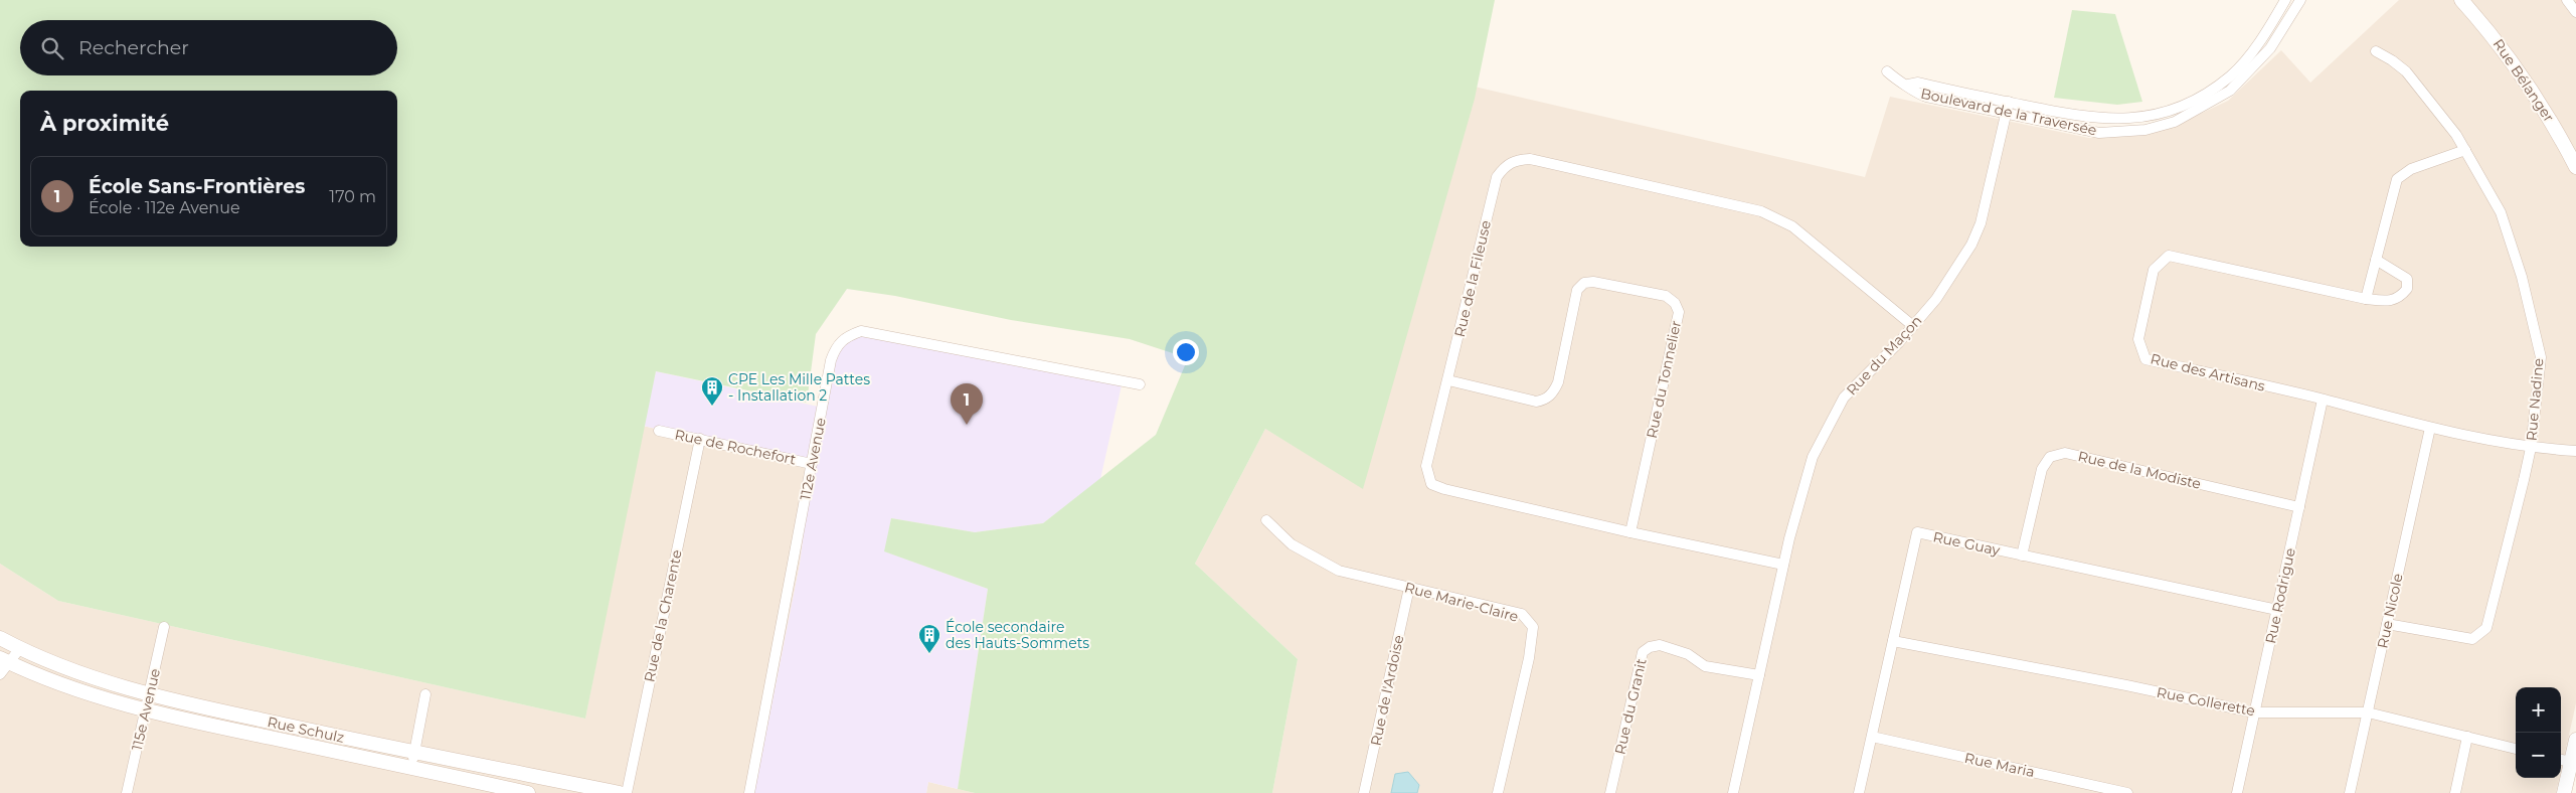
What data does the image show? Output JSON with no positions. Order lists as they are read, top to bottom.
{
  "streets": {
    "street": [
      "Rue Bélanger",
      "Boulevard de la Traversée",
      "Rue de la Fileuse",
      "Rue du Maçon",
      "Rue des Artisans",
      "Rue du Tonnelier",
      "Rue Nadine",
      "Rue de Rochefort",
      "112e Avenue",
      "Rue de la Modiste",
      "Rue Guay",
      "Rue Rodrigue",
      "Rue Marie-Claire",
      "Rue Nicole",
      "Rue de la Charente",
      "Rue de l'Ardoise",
      "Rue Collerette",
      "Rue du Granit",
      "115e Avenue",
      "Rue Schulz",
      "Rue Maria"
    ]
  },
  "crossings": [
    ["Boulevard de la Traversée", "Rue du Maçon"],
    ["Rue de la Fileuse", "Rue du Maçon"],
    ["Rue de la Fileuse", "Rue du Tonnelier"],
    ["Rue du Maçon", "Rue du Granit"],
    ["Rue des Artisans", "Rue Nadine"],
    ["Rue des Artisans", "Rue Rodrigue"],
    ["Rue des Artisans", "Rue Nicole"],
    ["Rue Nadine", "Rue Nicole"],
    ["Rue de Rochefort", "112e Avenue"],
    ["Rue de Rochefort", "Rue de la Charente"],
    ["Rue de la Modiste", "Rue Guay"],
    ["Rue de la Modiste", "Rue Rodrigue"],
    ["Rue Guay", "Rue Rodrigue"],
    ["Rue Guay", "Rue Collerette"],
    ["Rue Guay", "Rue Maria"],
    ["Rue Rodrigue", "Rue Collerette"],
    ["Rue Marie-Claire", "Rue de l'Ardoise"],
    ["Rue Nicole", "Rue Collerette"],
    ["115e Avenue", "Rue Schulz"]
  ],
  "places": {
    "building": ["CPE Les Mille Pattes - Installation 2", "École secondaire des Hauts-Sommets"]
  },
  "page": {
    "search": "Rechercher",
    "heading": "À proximité",
    "list": [
      {
        "mark": "1",
        "name": "École Sans-Frontières",
        "note": "École · 112e Avenue",
        "value": "170 m"
      }
    ],
    "pins": "1",
    "map_buttons": ["+", "−"]
  }
}
